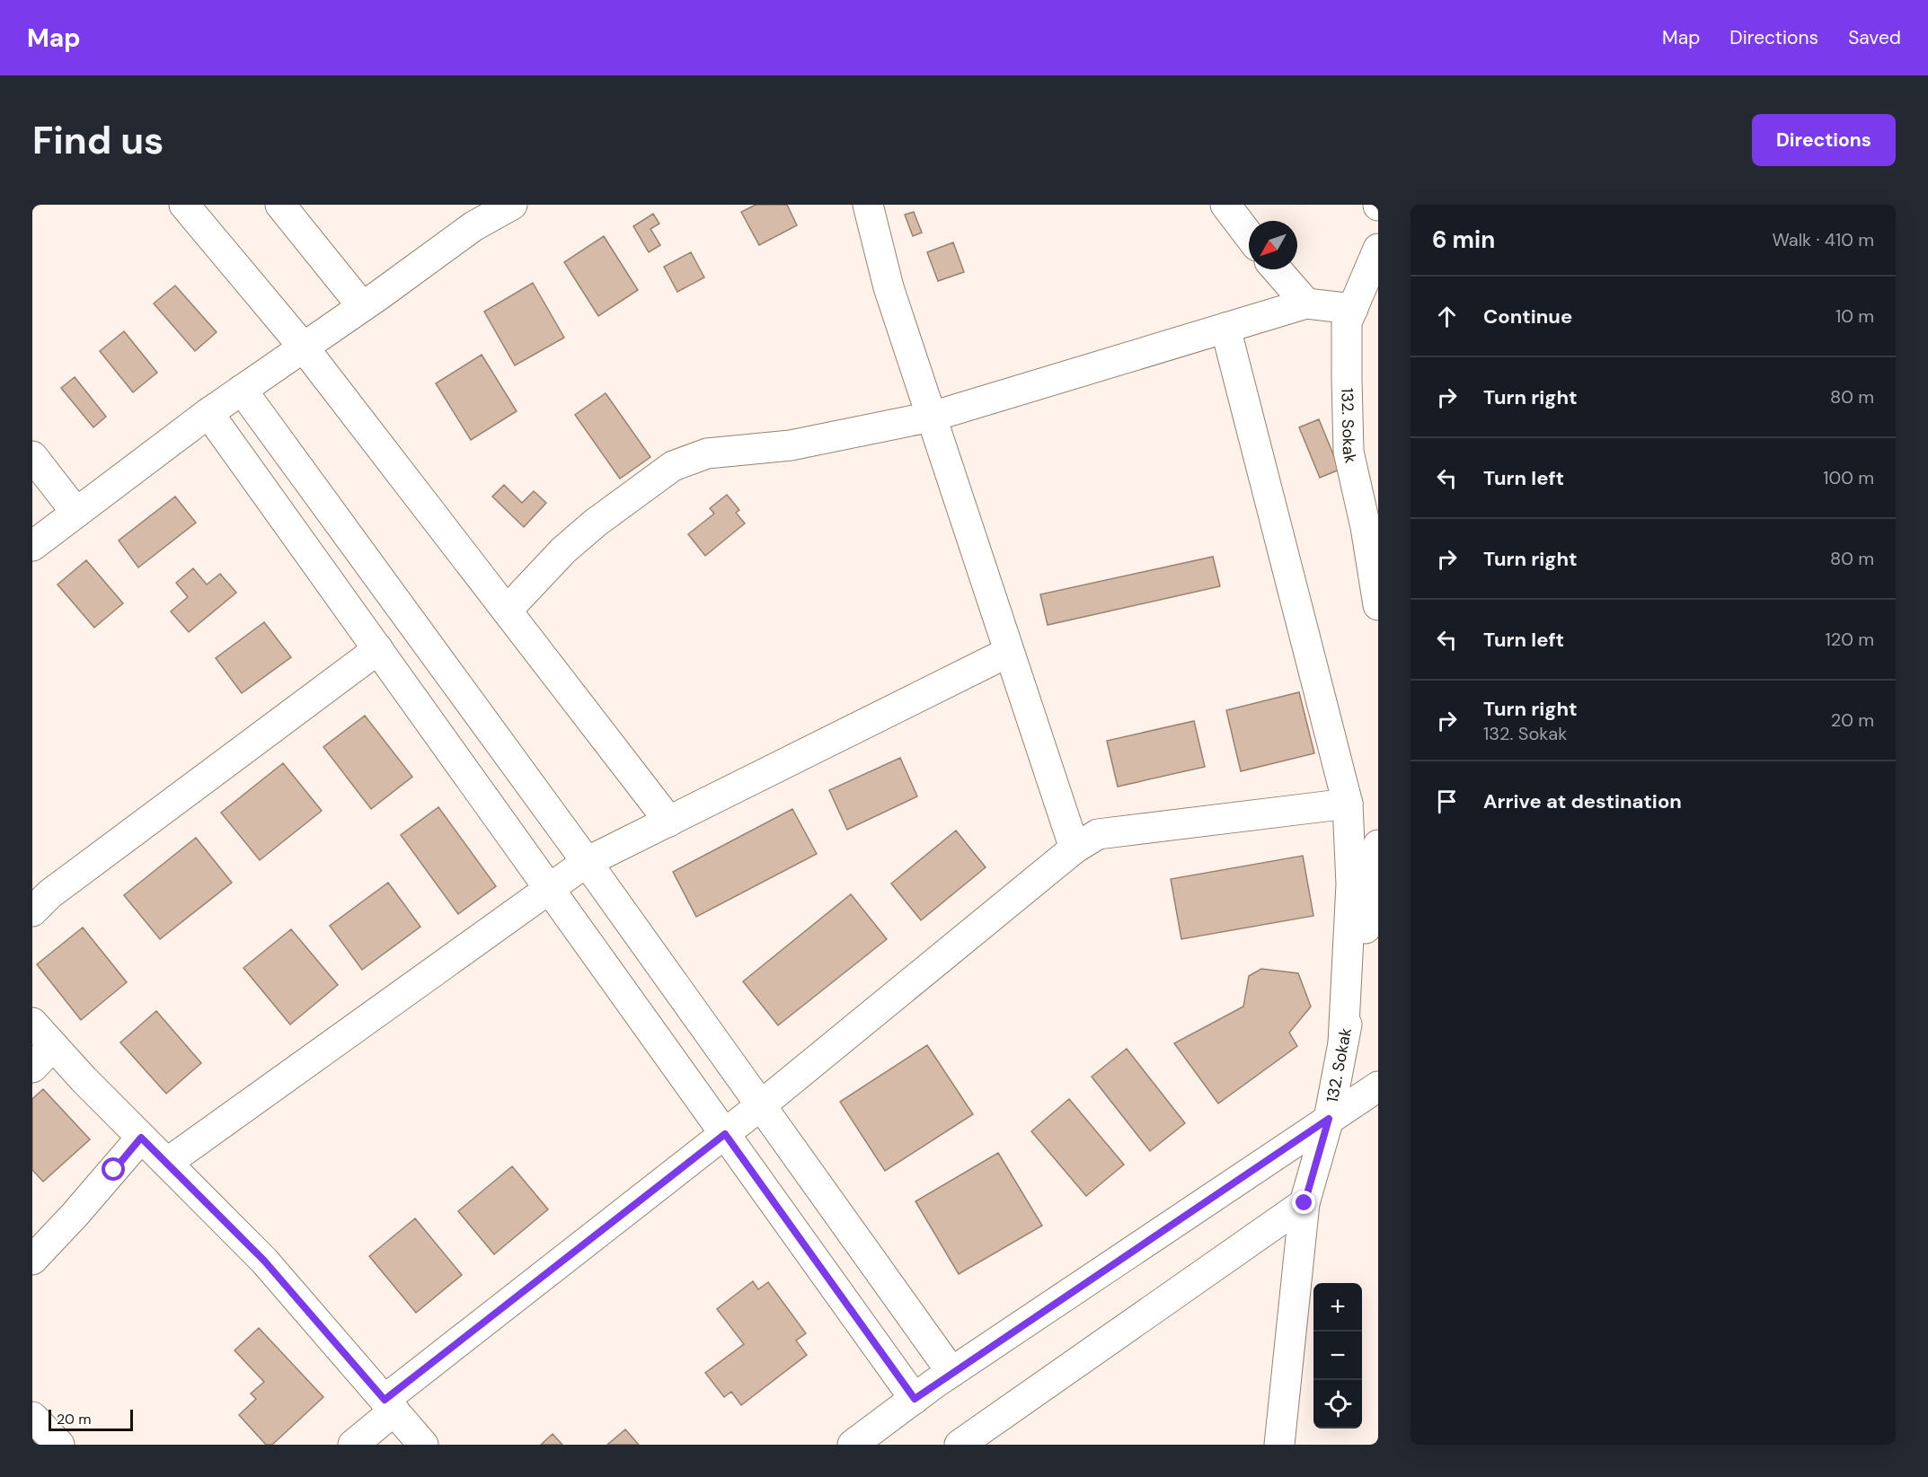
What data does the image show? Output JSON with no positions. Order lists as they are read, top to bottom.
{
  "streets": {
    "street": ["132. Sokak"]
  },
  "scale_bar": "20 m",
  "north": "bottom left",
  "page": {
    "header": "Map",
    "nav": ["Map", "Directions", "Saved"],
    "buttons": "Directions",
    "title": "Find us",
    "heading": ["6 min", "Walk · 410 m"],
    "list": [
      ["Continue", "10 m"],
      ["Turn right", "80 m"],
      ["Turn left", "100 m"],
      ["Turn right", "80 m"],
      ["Turn left", "120 m"],
      ["Turn right", "132. Sokak", "20 m"],
      "Arrive at destination"
    ],
    "map_buttons": ["+", "−"],
    "scale": "20 m"
  }
}
